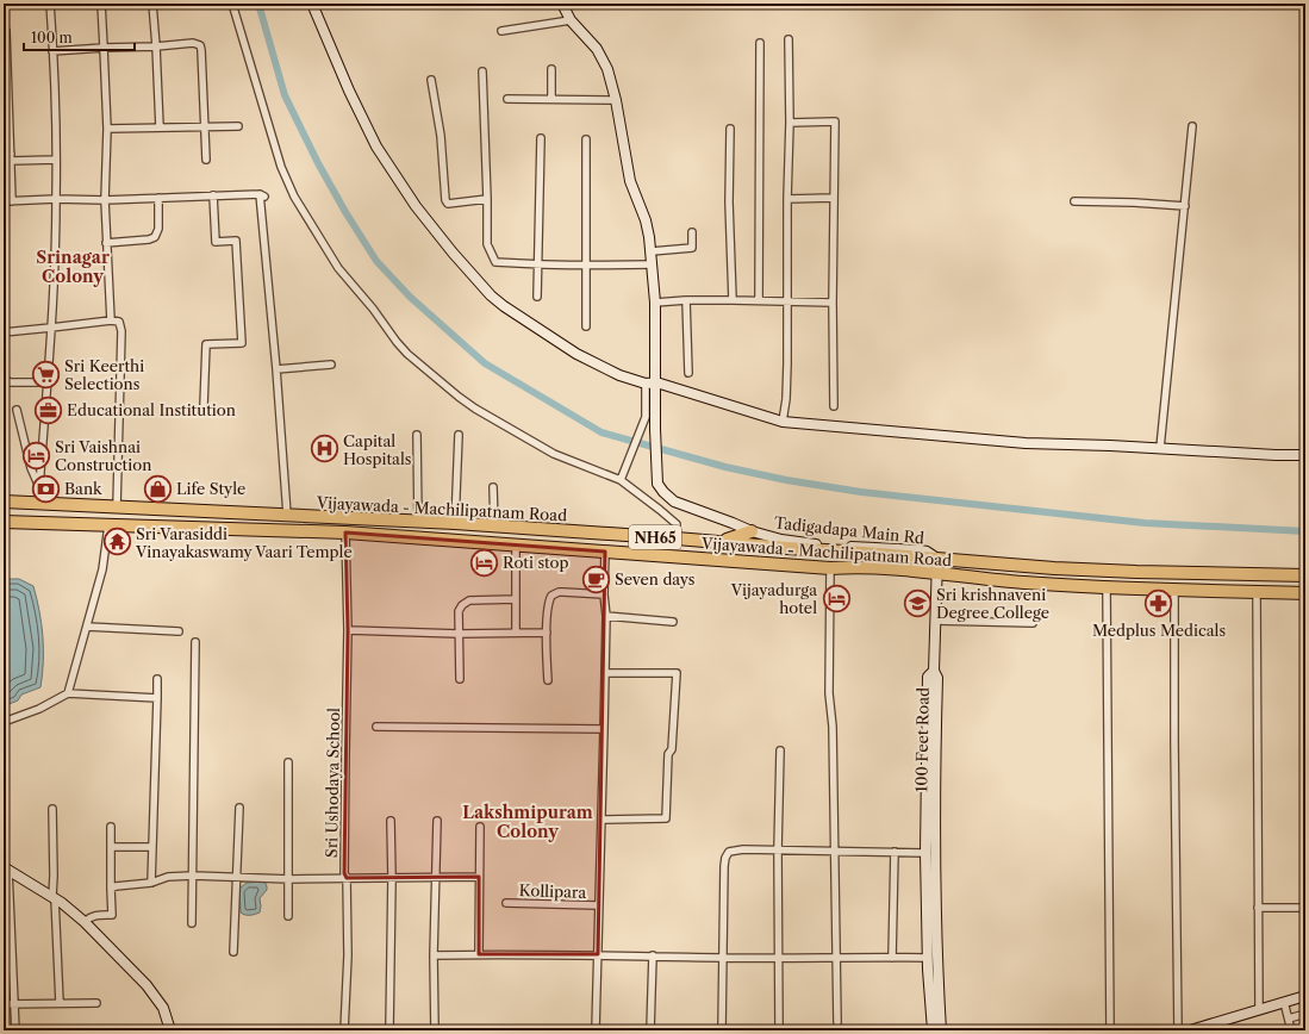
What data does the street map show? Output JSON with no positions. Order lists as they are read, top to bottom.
{
  "streets": {
    "highway": ["Vijayawada - Machilipatnam Road", "NH65"],
    "street": [
      "Tadigadapa Main Rd",
      "100 Feet Road",
      "Sri Ushodaya School",
      "Kollipara"
    ]
  },
  "crossings": [
    ["Vijayawada - Machilipatnam Road", "Tadigadapa Main Rd"],
    ["Vijayawada - Machilipatnam Road", "Sri Ushodaya School"]
  ],
  "districts": ["Srinagar Colony", "Lakshmipuram Colony"],
  "places": {
    "supermarket": ["Sri Keerthi Selections"],
    "office": ["Educational Institution"],
    "hospital": ["Capital Hospitals"],
    "hotel": ["Sri Vaishnai Construction", "Roti stop", "Vijayadurga hotel"],
    "bank": ["Bank"],
    "shop": ["Life Style"],
    "temple": ["Sri Varasiddi Vinayakaswamy Vaari Temple"],
    "cafe": ["Seven days"],
    "school or university": ["Sri krishnaveni Degree College"],
    "pharmacy": ["Medplus Medicals"]
  },
  "scale_bar": "100 m"
}
